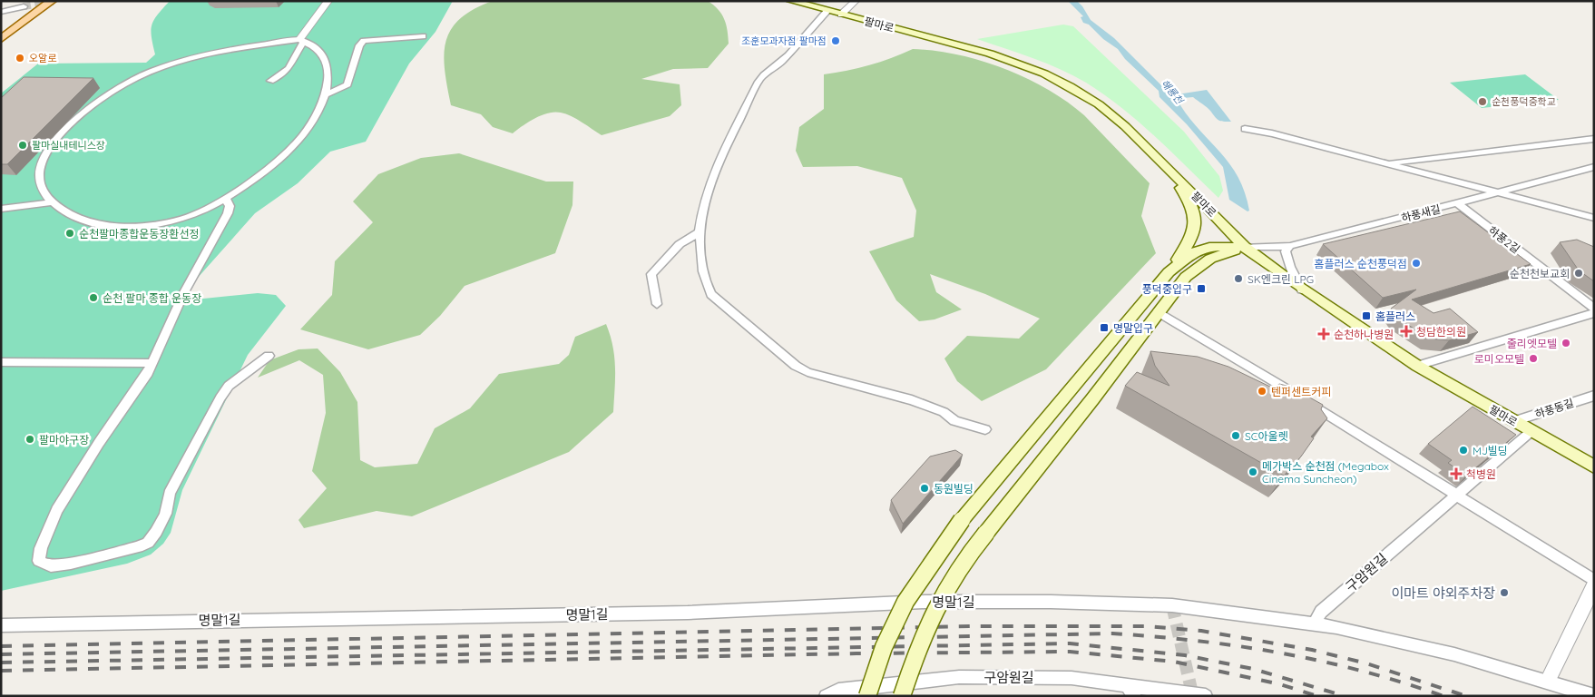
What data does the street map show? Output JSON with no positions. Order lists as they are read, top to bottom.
{
  "streets": {
    "main road": ["팔마로"],
    "street": [
      "하풍새길",
      "하풍2길",
      "하풍동길",
      "구암원길",
      "명말1길"
    ]
  },
  "crossings": [
    ["팔마로", "하풍새길"],
    ["팔마로", "하풍동길"],
    ["팔마로", "구암원길"],
    ["하풍새길", "하풍2길"],
    ["구암원길", "명말1길"]
  ],
  "water": ["해룡천"],
  "places": {
    "other": [
      "조훈모과자점 팔마점",
      "오알로",
      "순천풍덕중학교",
      "팔마실내테니스장",
      "순천팔마종합운동장환선정",
      "홈플러스 순천풍덕점",
      "순천천보교회",
      "SK엔크린 LPG",
      "순천 팔마 종합 운동장",
      "줄리엣모텔",
      "로미오모텔",
      "텐퍼센트커피",
      "SC아울렛",
      "팔마야구장",
      "MJ빌딩",
      "메가박스 순천점 (Megabox Cinema Suncheon)",
      "동원빌딩",
      "이마트 야외주차장"
    ],
    "transit": ["풍덕중입구", "홈플러스", "명말입구"],
    "health": ["청담한의원", "순천하나병원", "척병원"]
  }
}
